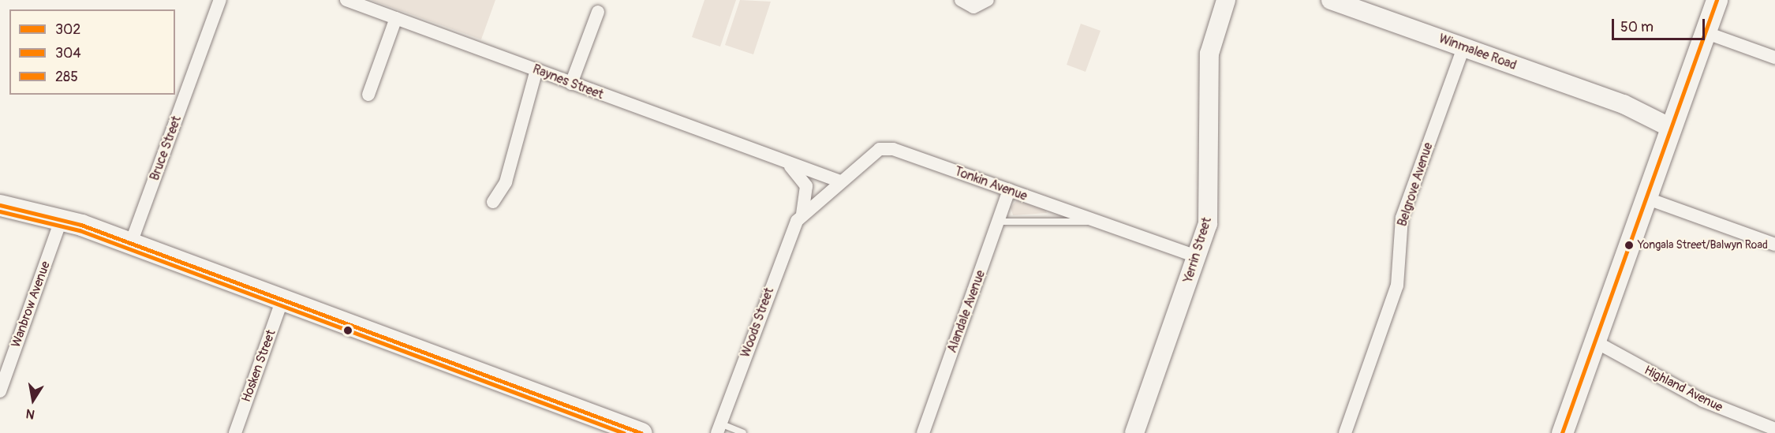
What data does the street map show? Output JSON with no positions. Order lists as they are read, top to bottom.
{
  "streets": {
    "street": [
      "Winmalee Road",
      "Raynes Street",
      "Bruce Street",
      "Tonkin Avenue",
      "Belgrove Avenue",
      "Yerrin Street",
      "Wanbrow Avenue",
      "Alandale Avenue",
      "Woods Street",
      "Hosken Street",
      "Highland Avenue"
    ]
  },
  "crossings": [
    ["Winmalee Road", "Belgrove Avenue"],
    ["Raynes Street", "Tonkin Avenue"],
    ["Tonkin Avenue", "Yerrin Street"],
    ["Tonkin Avenue", "Alandale Avenue"],
    ["Tonkin Avenue", "Woods Street"]
  ],
  "places": ["Yongala Street/Balwyn Road"],
  "lines": ["transit line 285", "transit line 302", "transit line 304"],
  "legend": ["302", "304", "285"],
  "scale_bar": "50 m",
  "north": "bottom"
}
